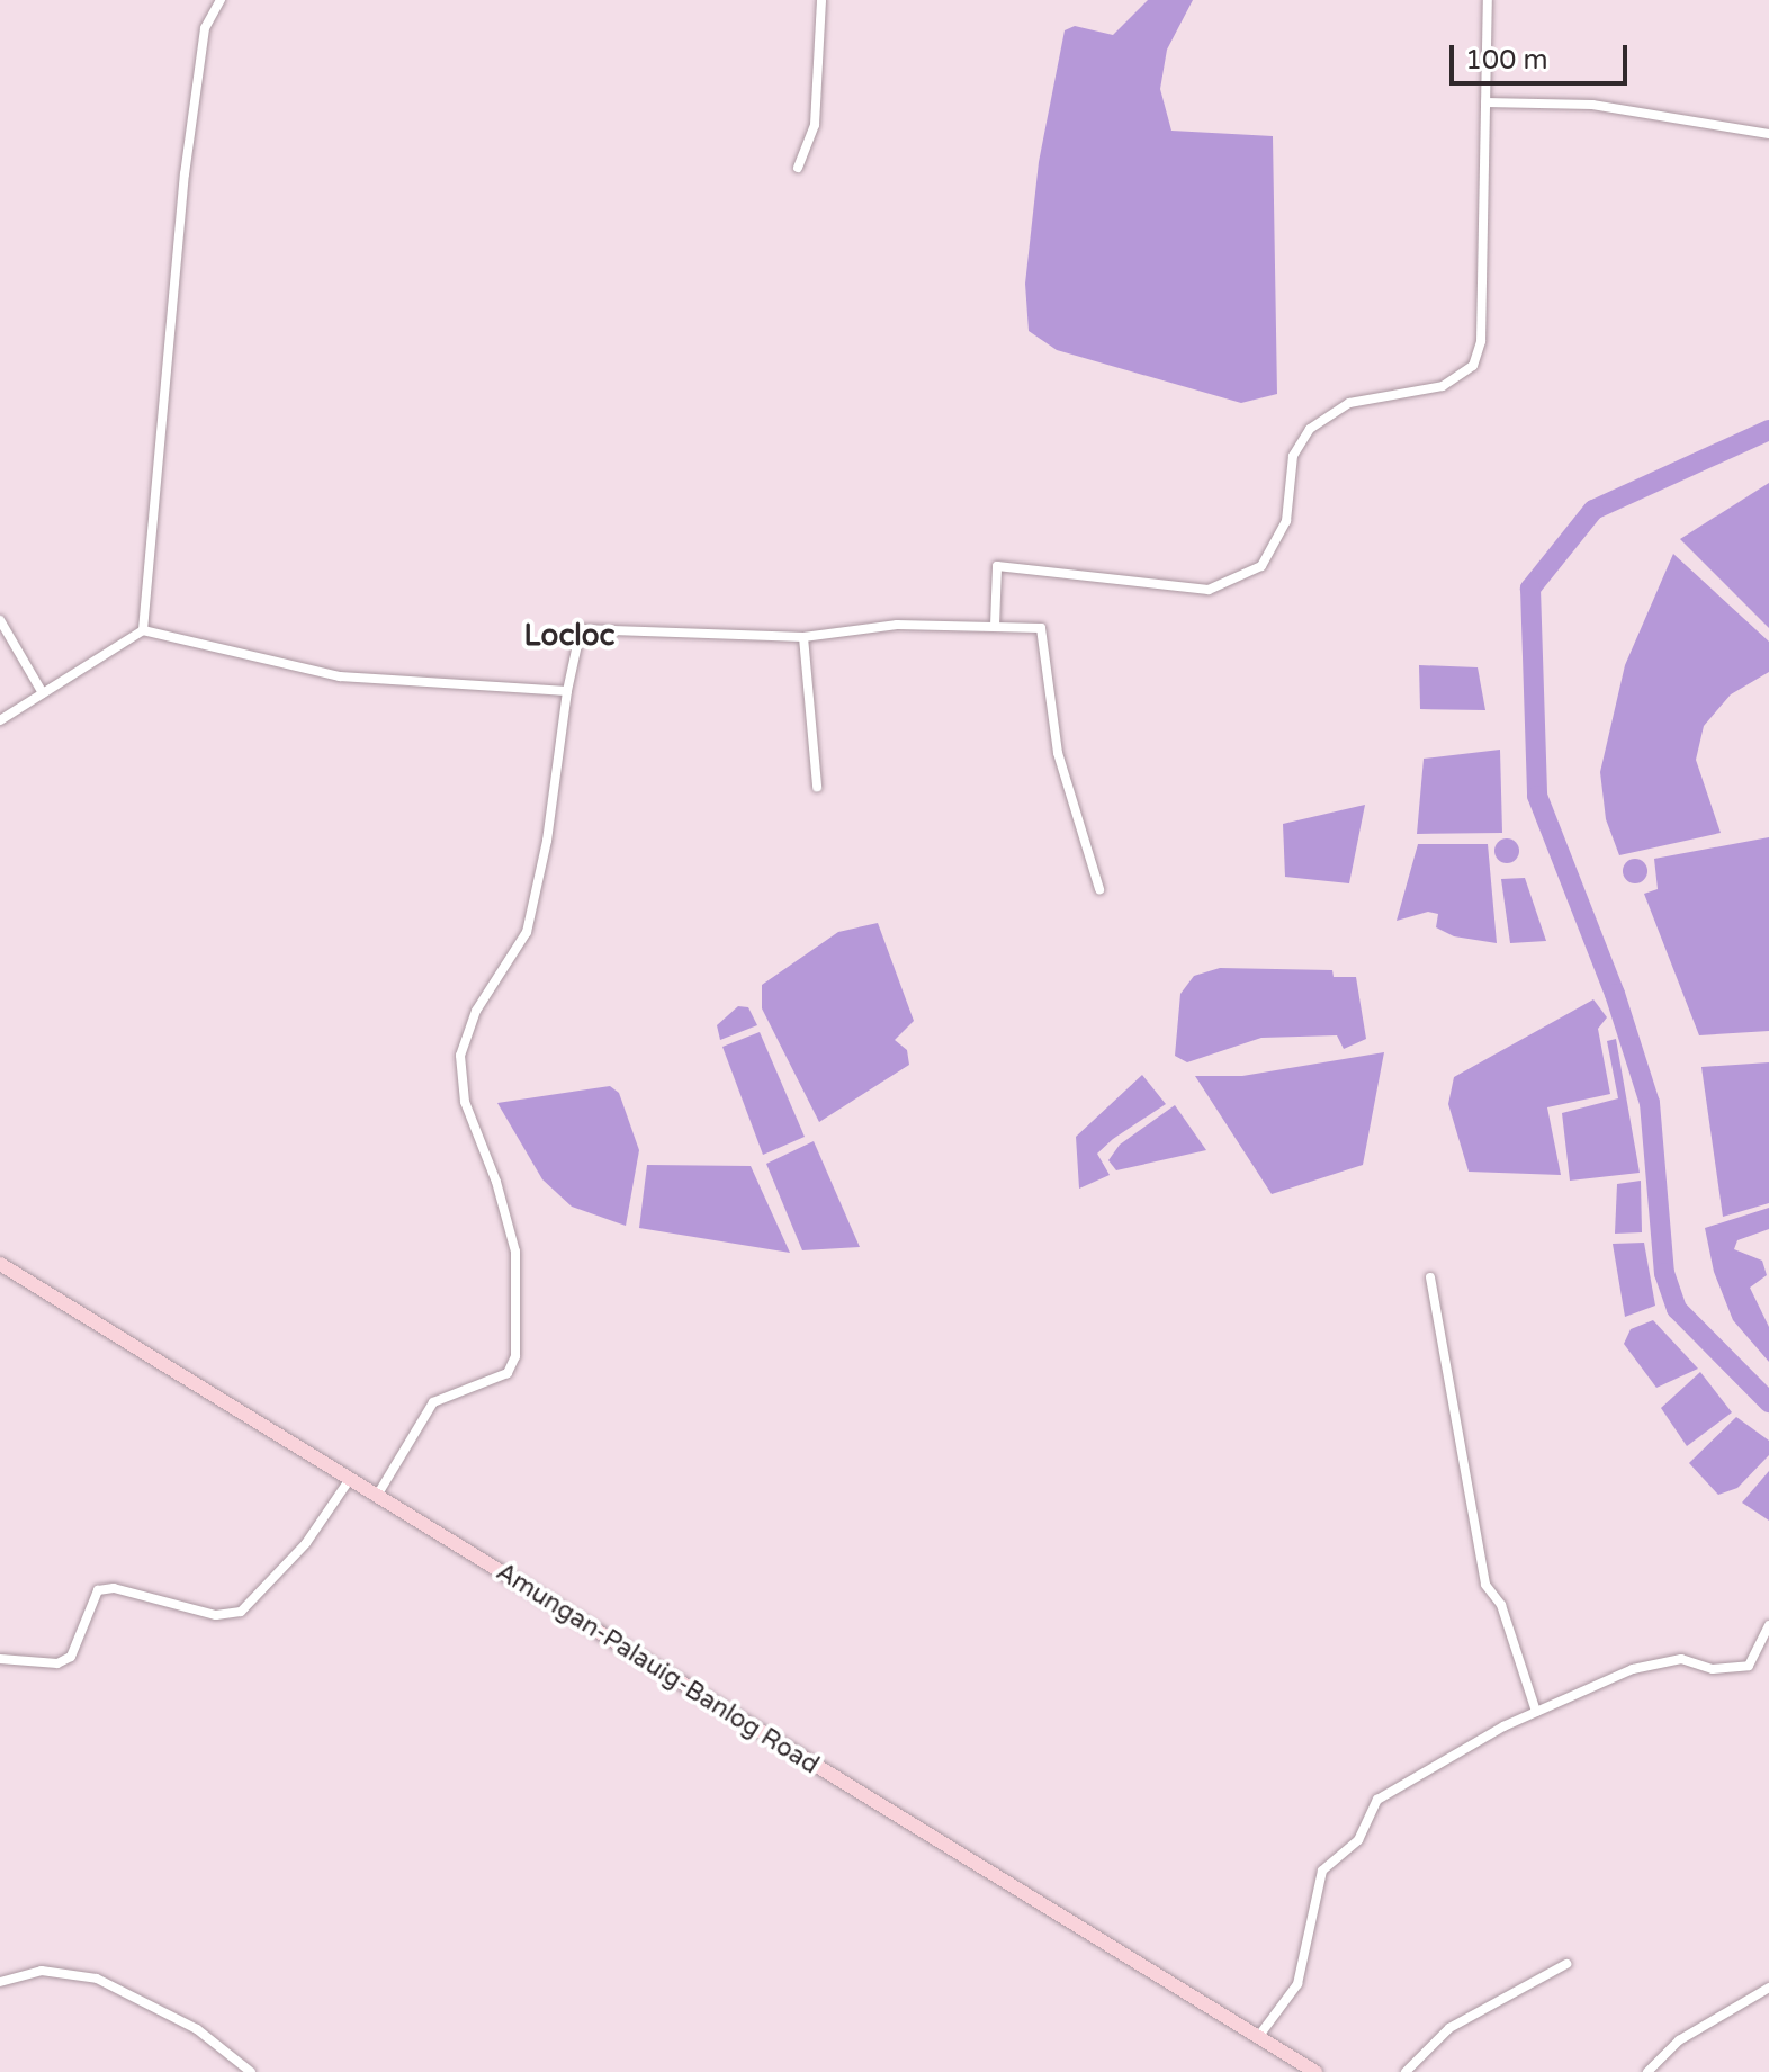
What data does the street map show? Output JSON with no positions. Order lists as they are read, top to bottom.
{
  "streets": {
    "main road": ["Amungan-Palauig-Banlog Road"]
  },
  "districts": ["Locloc"],
  "scale_bar": "100 m"
}
